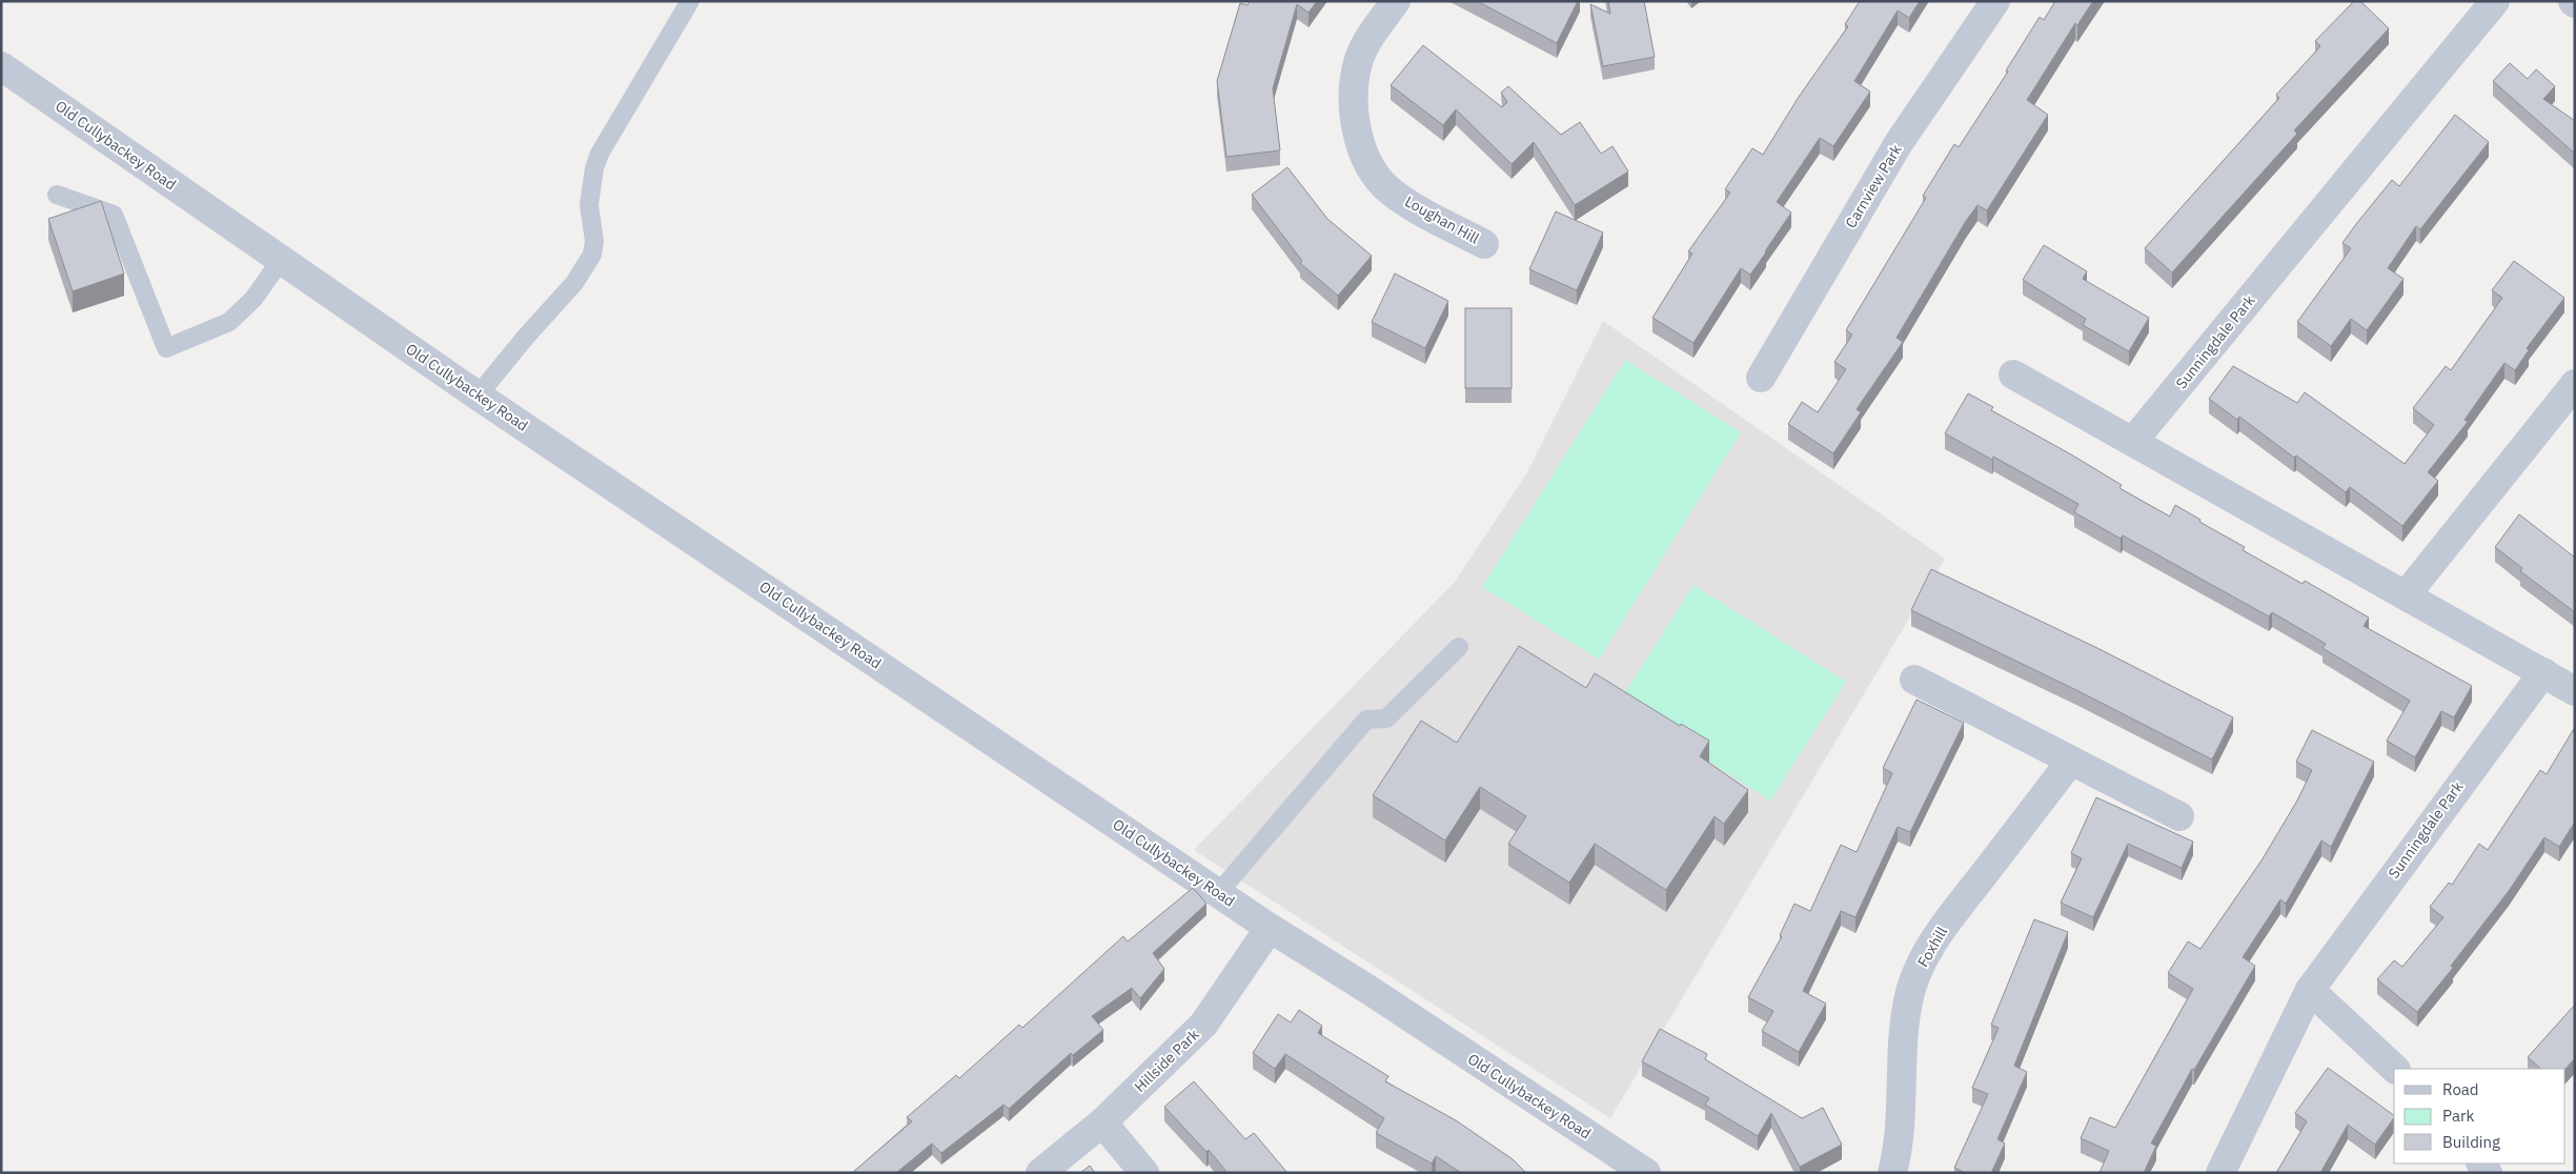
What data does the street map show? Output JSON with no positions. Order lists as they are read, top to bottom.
{
  "streets": {
    "street": [
      "Old Cullybackey Road",
      "Carnview Park",
      "Loughan Hill",
      "Sunningdale Park",
      "Foxhill",
      "Hillside Park"
    ]
  },
  "crossings": [
    ["Old Cullybackey Road", "Hillside Park"]
  ],
  "legend": ["Road", "Park", "Building"]
}
